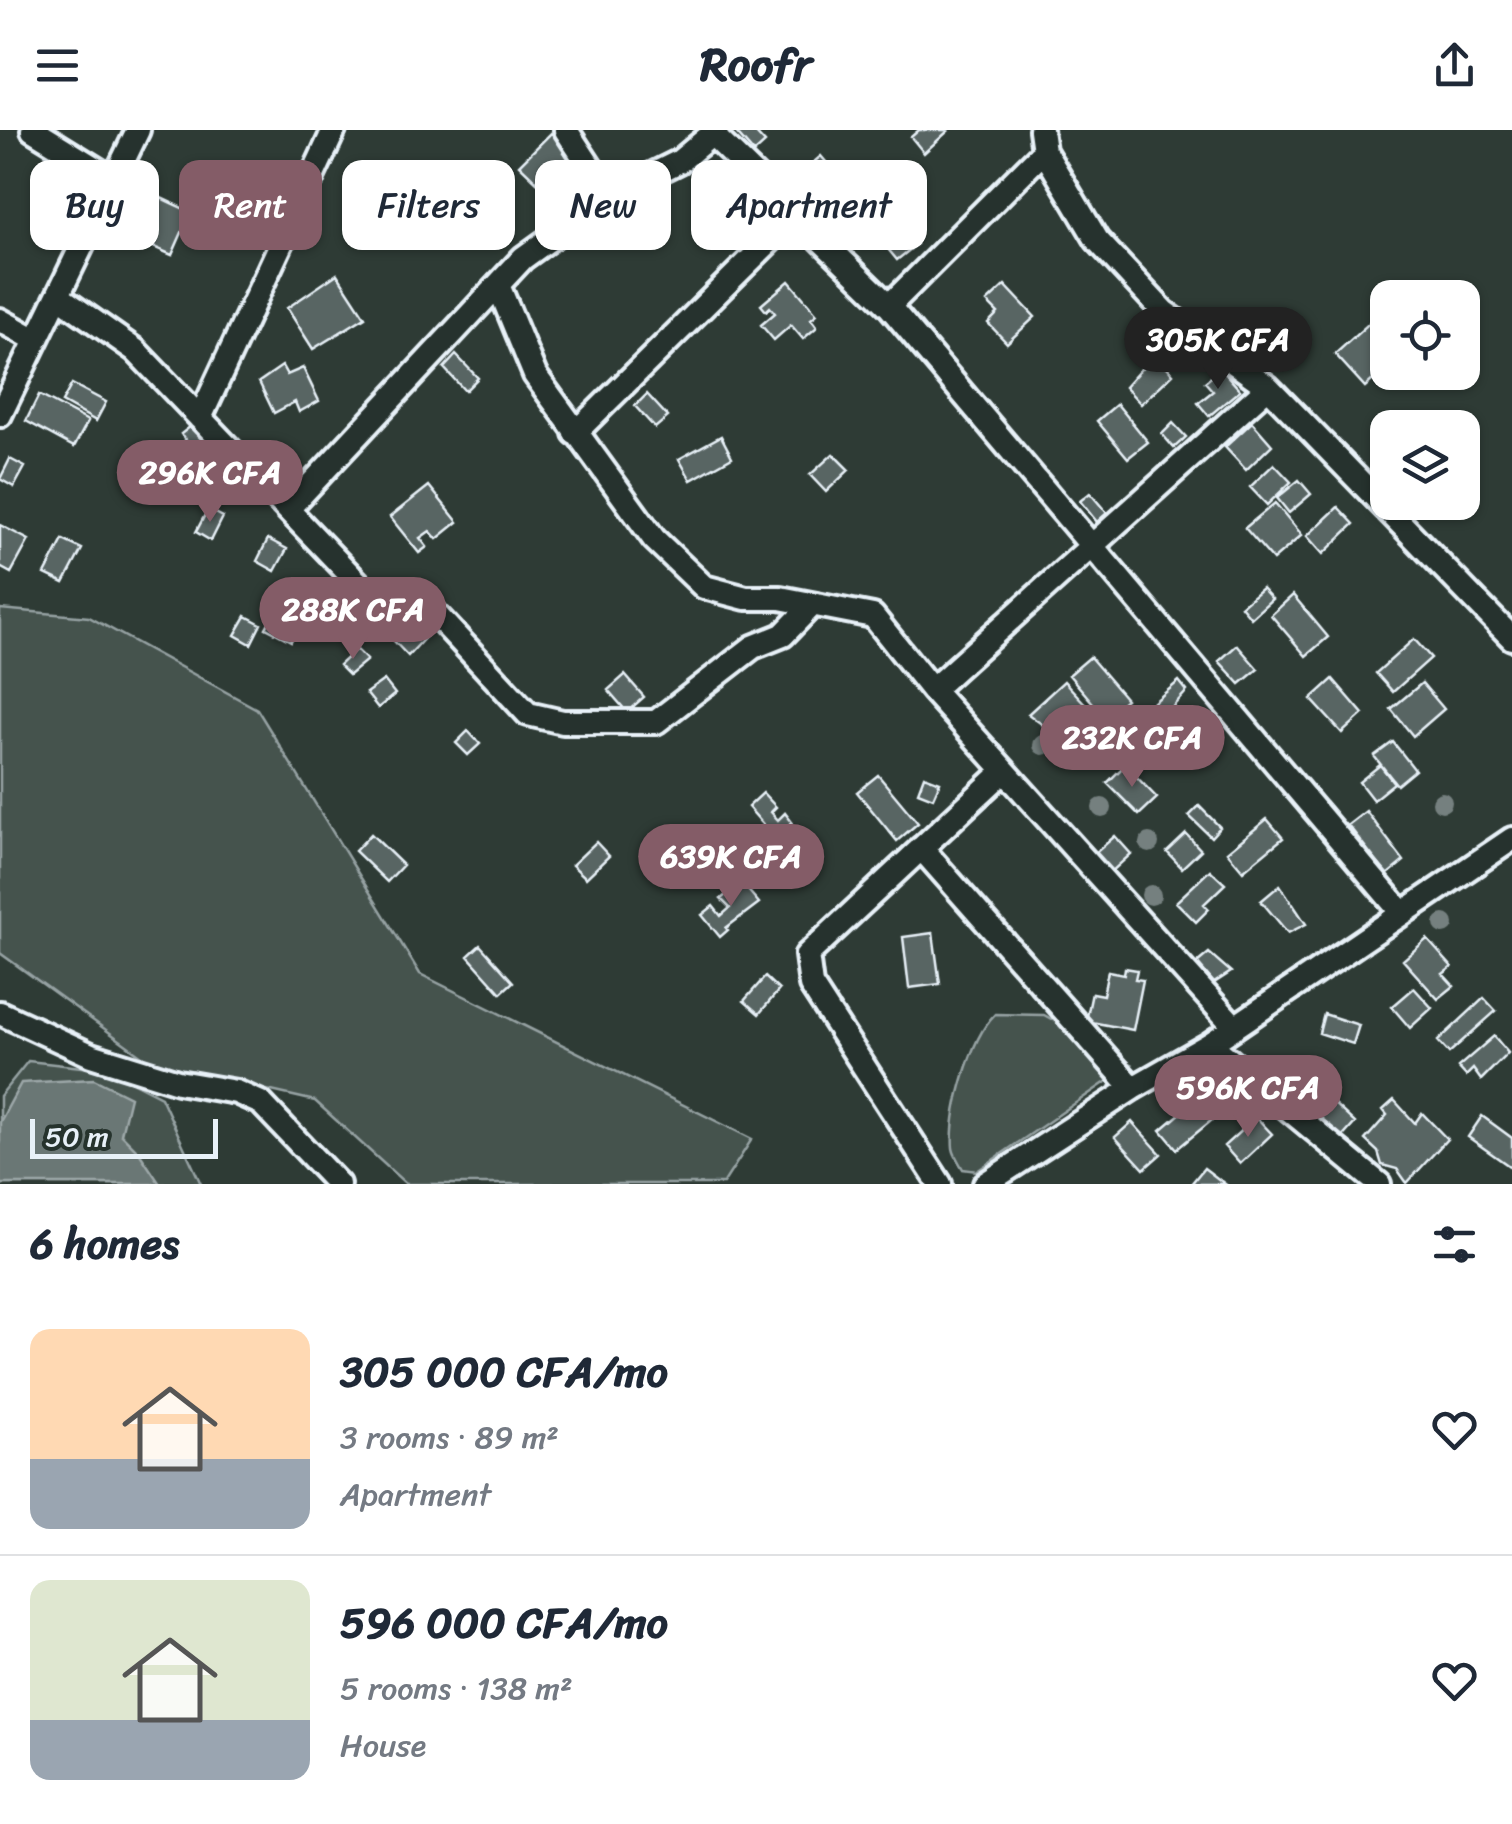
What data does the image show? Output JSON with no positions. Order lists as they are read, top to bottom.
{
  "scale_bar": "50 m",
  "page": {
    "header": "Roofr",
    "chip": [
      "Buy",
      "Rent",
      "Filters",
      "New",
      "Apartment"
    ],
    "price": [
      "305K CFA",
      "296K CFA",
      "288K CFA",
      "232K CFA",
      "639K CFA",
      "596K CFA"
    ],
    "scale": "50 m",
    "heading": "6 homes",
    "list": [
      {
        "name": "305 000 CFA/mo",
        "note": "3 rooms · 89 m² · Apartment"
      },
      {
        "name": "596 000 CFA/mo",
        "note": "5 rooms · 138 m² · House"
      }
    ]
  }
}
